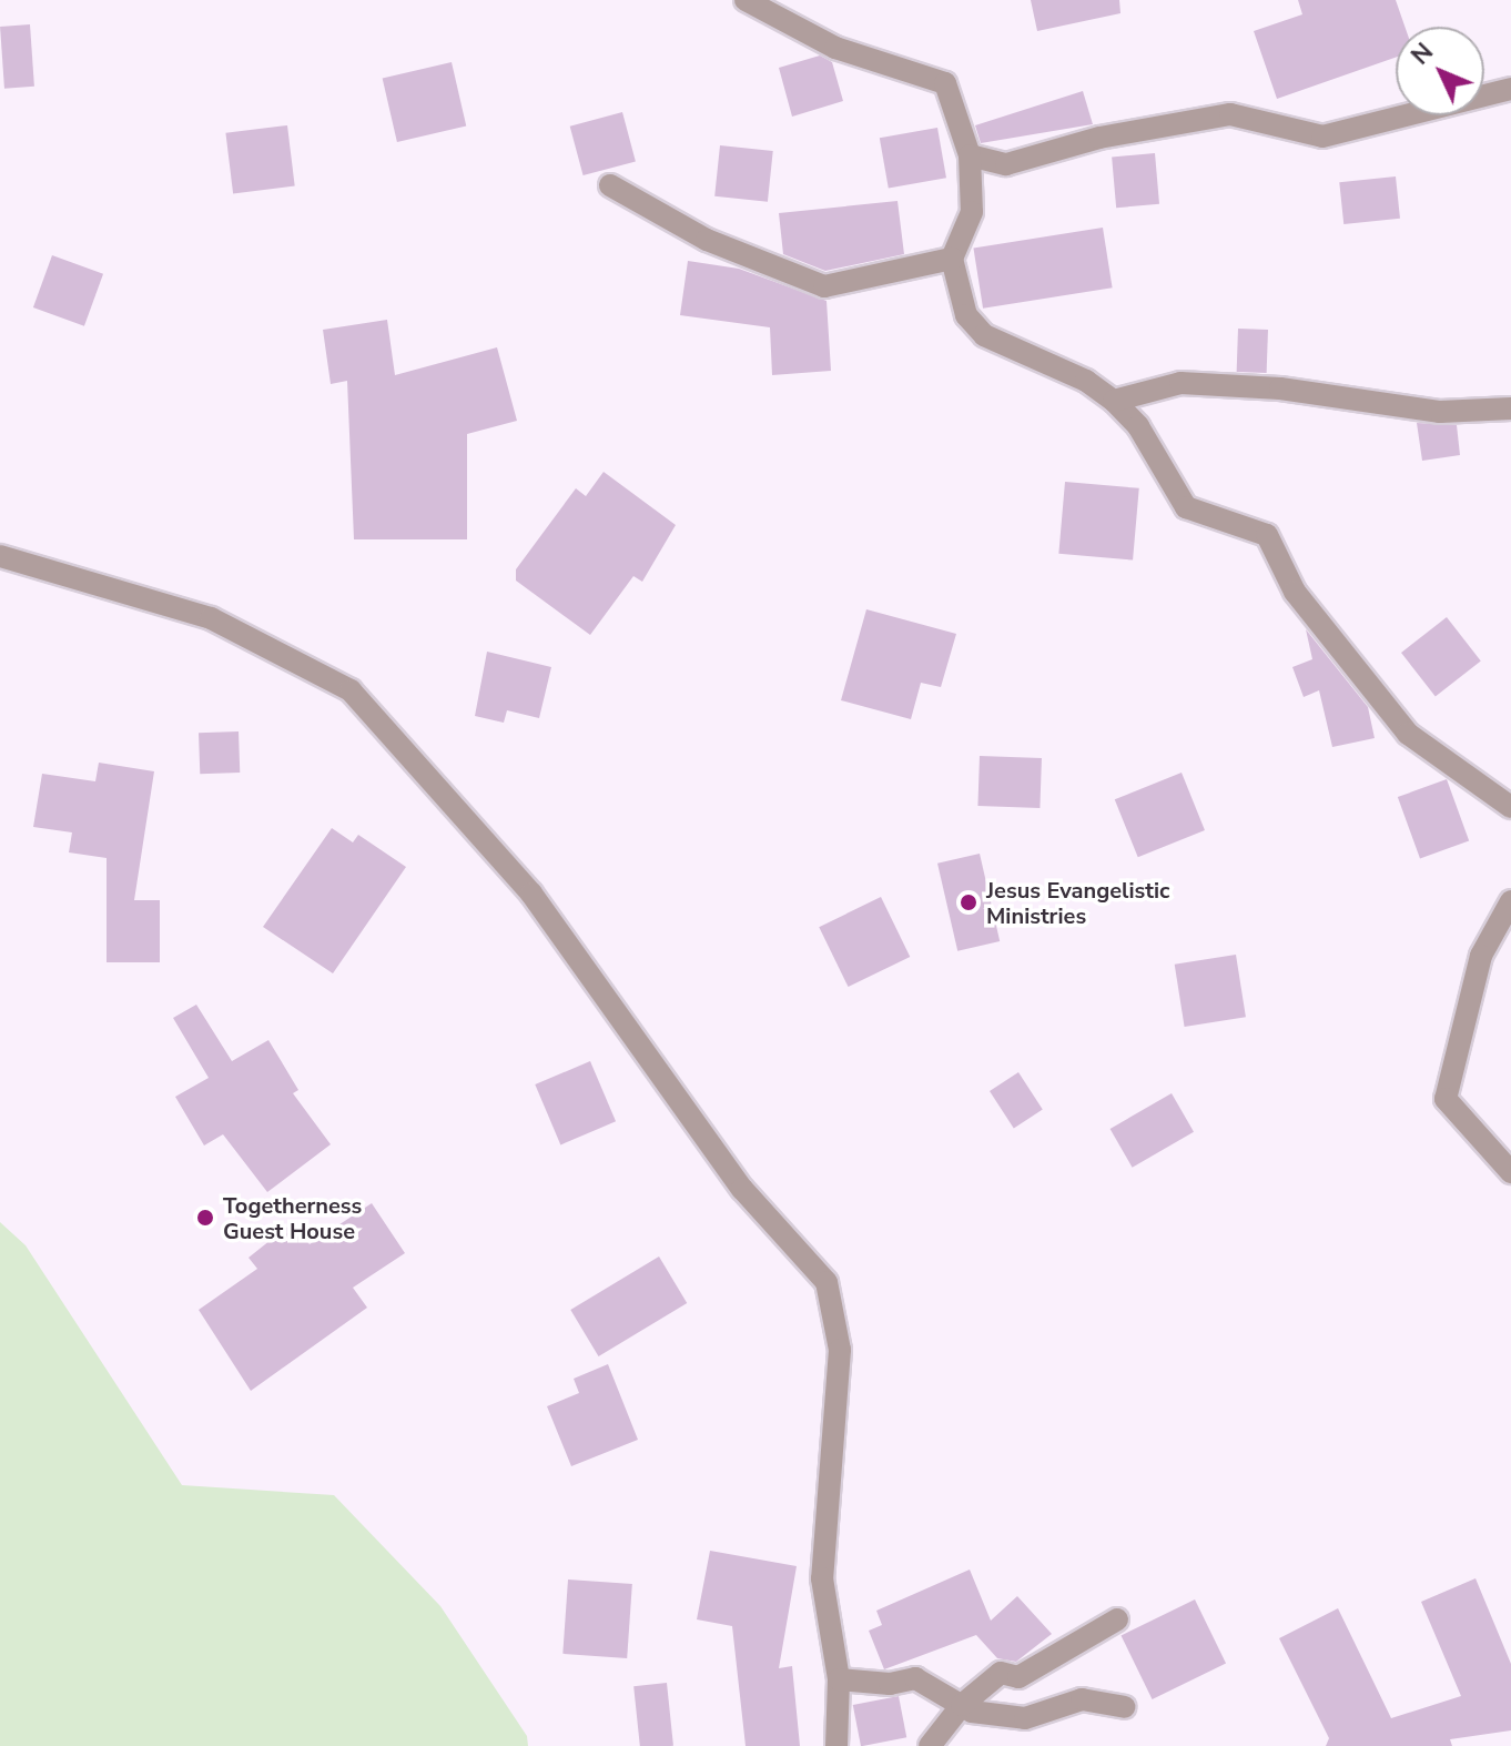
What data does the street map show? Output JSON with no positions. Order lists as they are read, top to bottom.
{
  "places": ["Jesus Evangelistic Ministries", "Togetherness Guest House"],
  "north": "top left"
}
